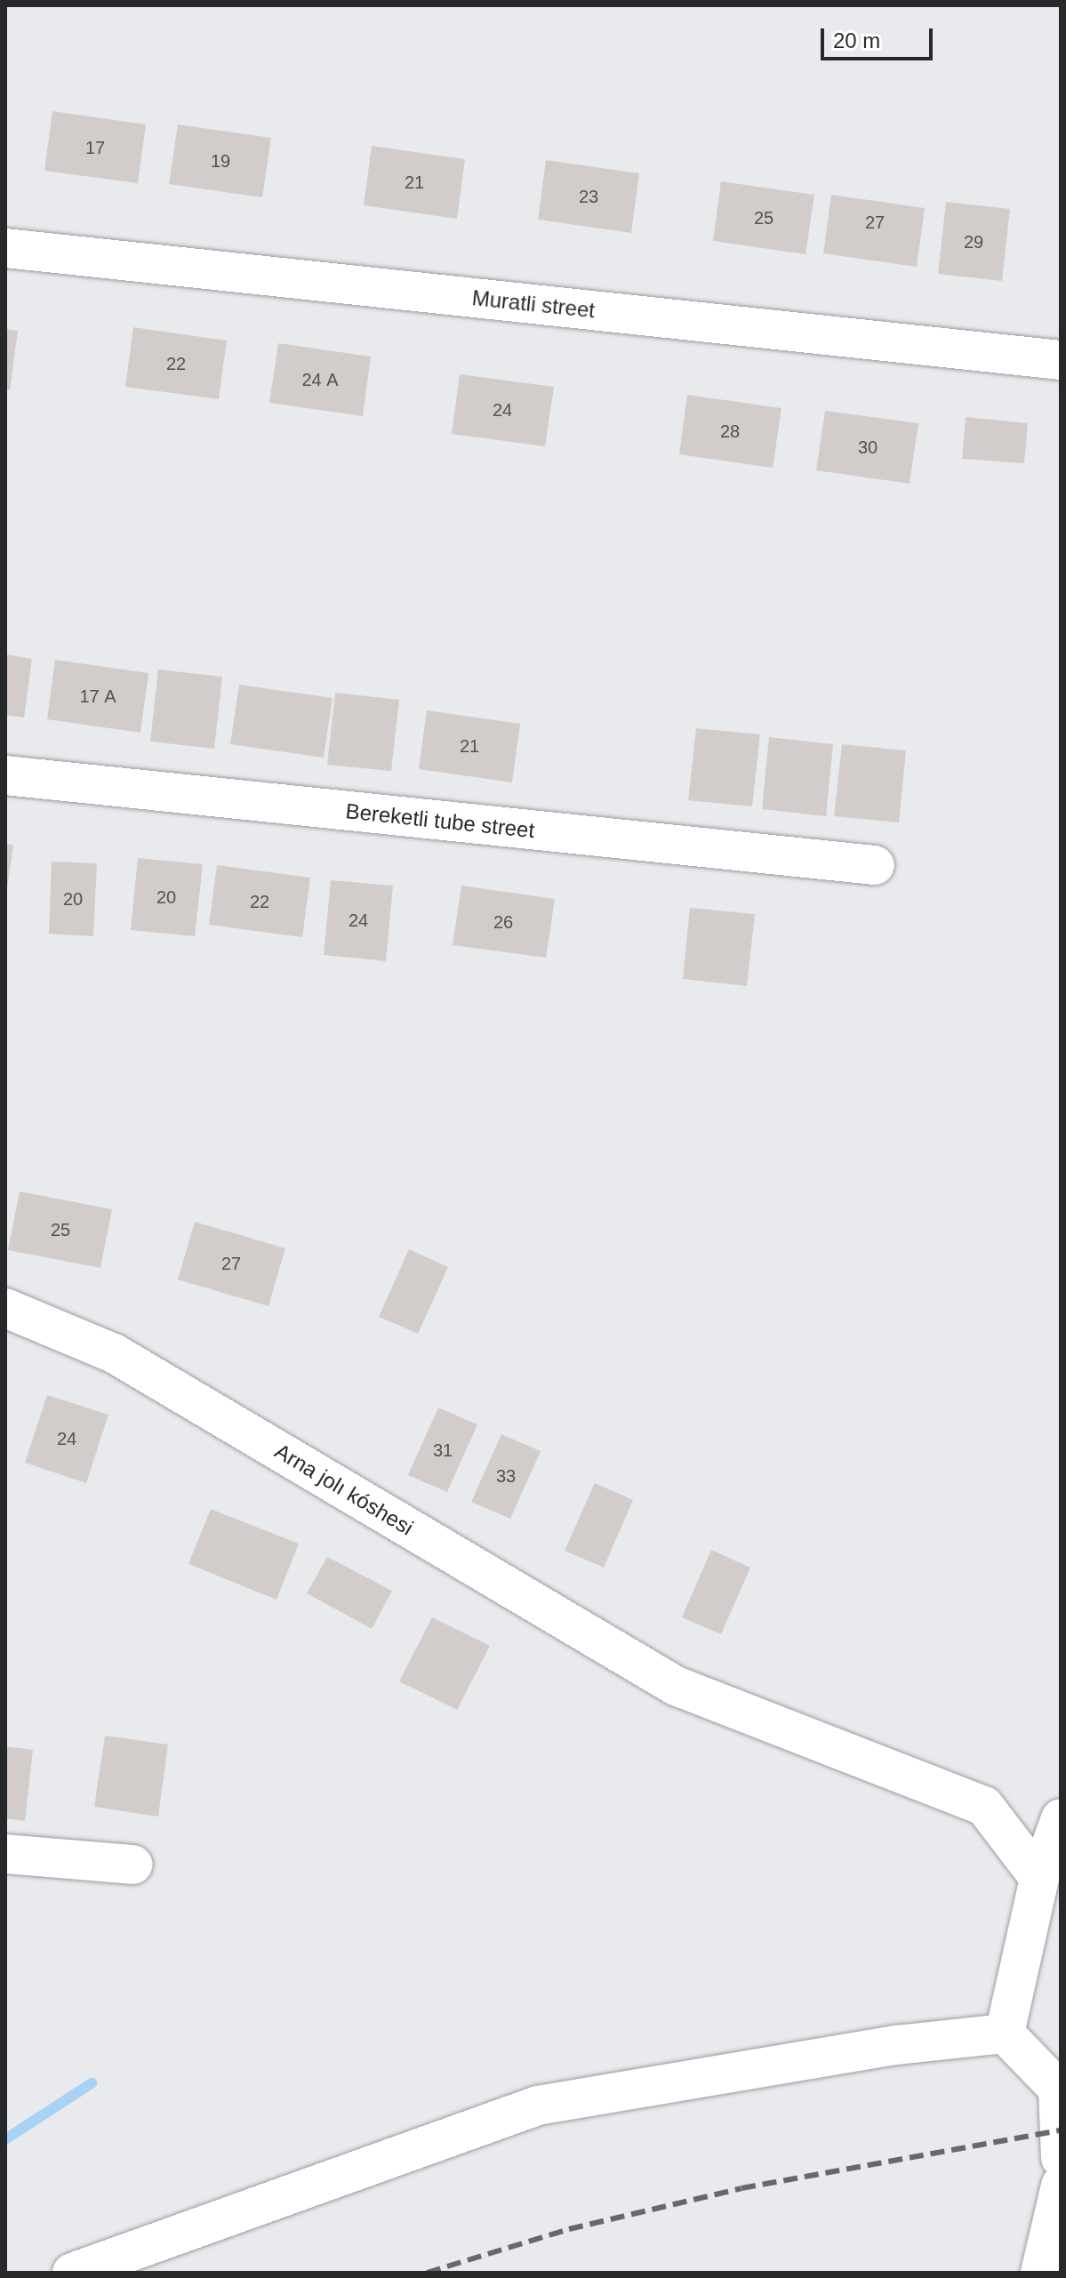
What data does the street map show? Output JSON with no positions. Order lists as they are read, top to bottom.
{
  "streets": {
    "street": ["Muratli street", "Bereketli tube street", "Arna jolı kóshesi"]
  },
  "house_numbers": [
    "17",
    "19",
    "21",
    "23",
    "25",
    "27",
    "29",
    "22",
    "24 А",
    "24",
    "28",
    "30",
    "17 А",
    "21",
    "20",
    "20",
    "22",
    "24",
    "26",
    "25",
    "27",
    "24",
    "31",
    "33"
  ],
  "scale_bar": "20 m"
}
